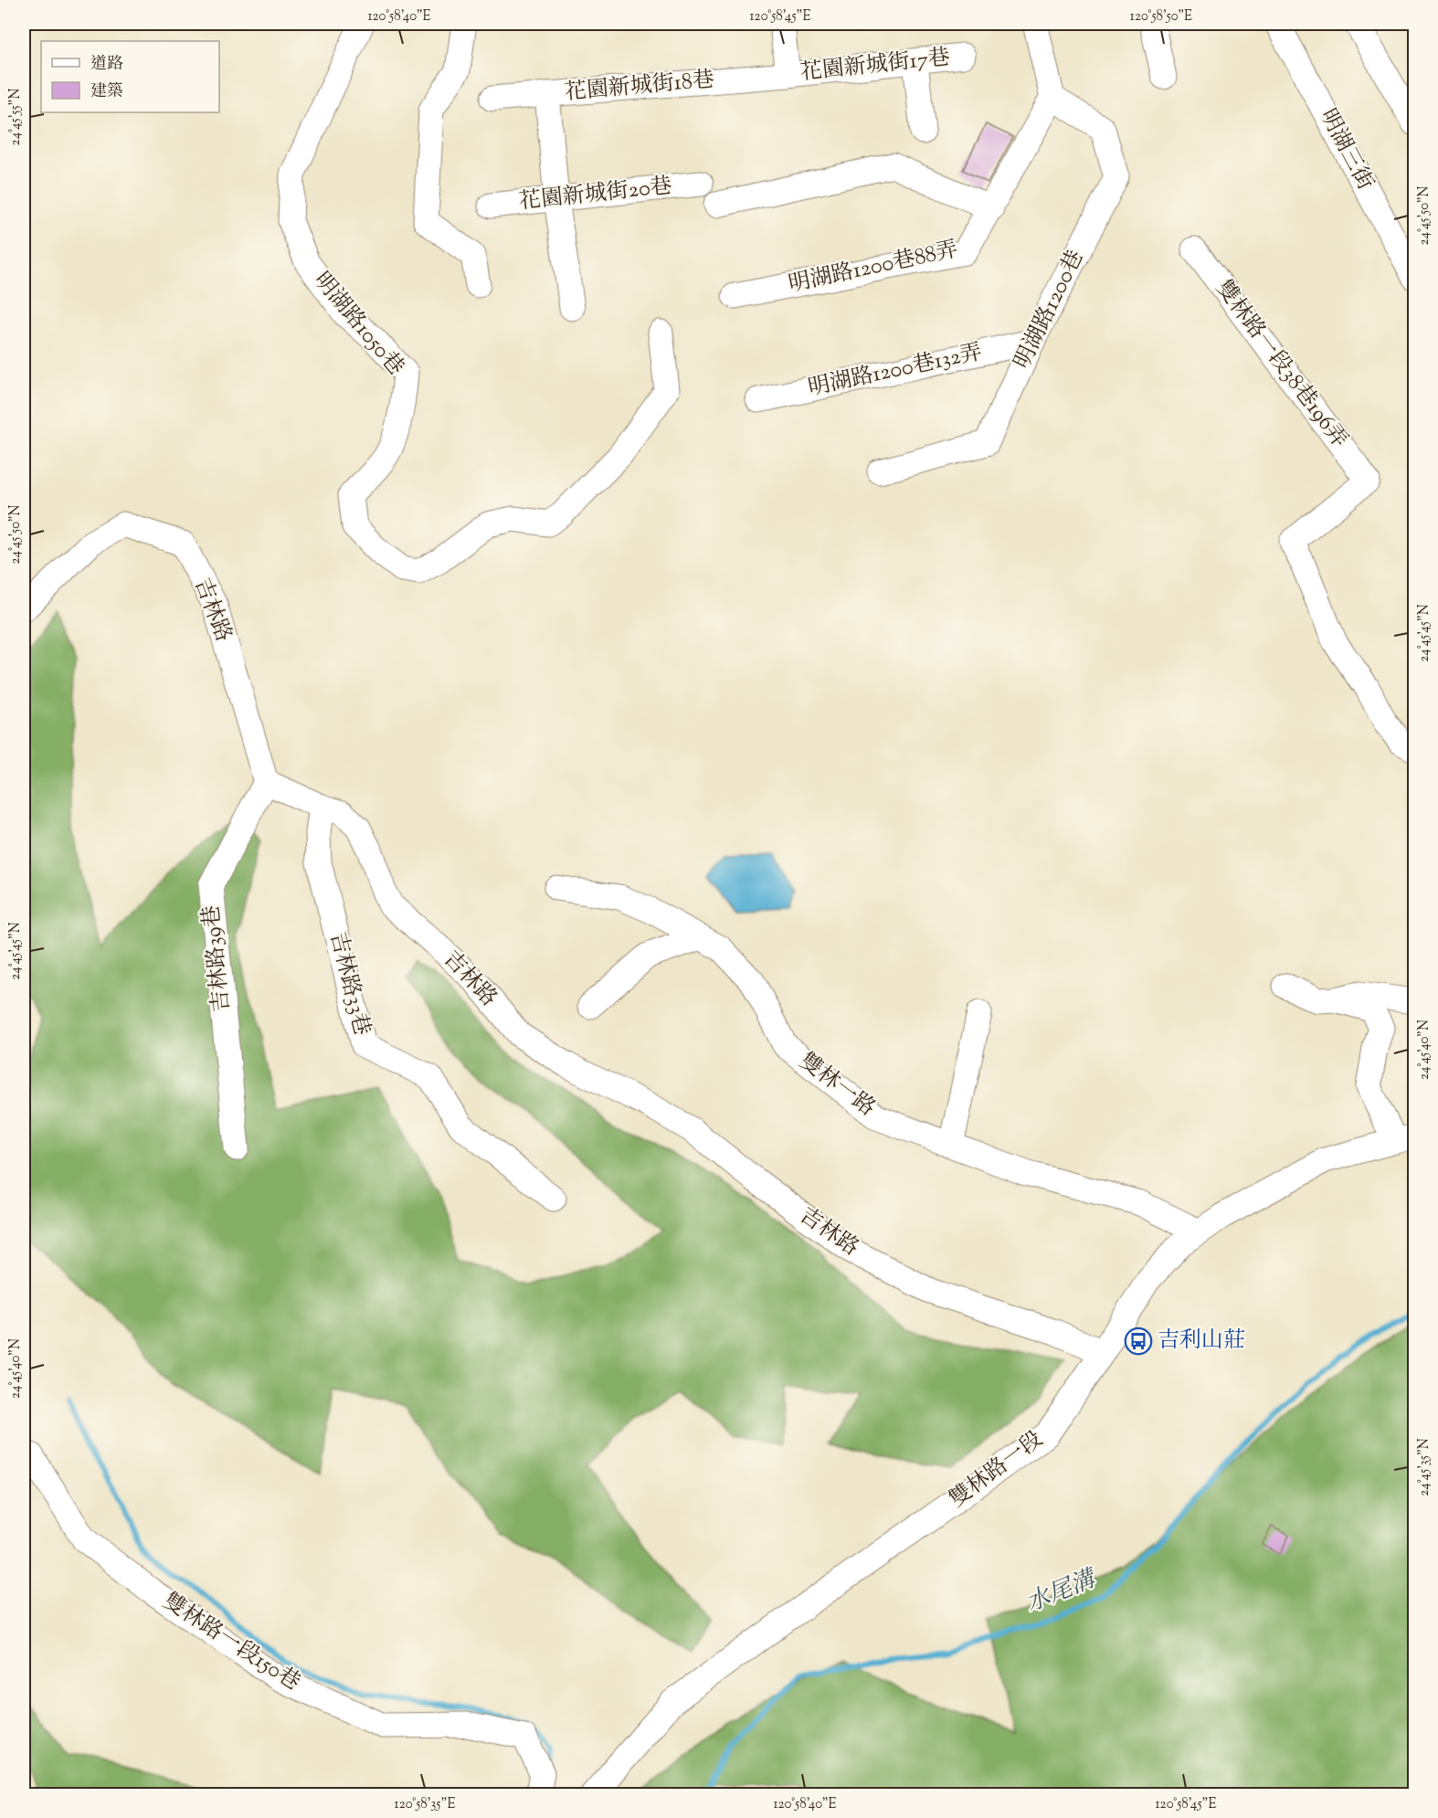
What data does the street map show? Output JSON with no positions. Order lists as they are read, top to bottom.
{
  "streets": {
    "street": [
      "花園新城街17巷",
      "花園新城街18巷",
      "明湖三街",
      "花園新城街20巷",
      "明湖路1200巷88弄",
      "明湖路1200巷",
      "明湖路1050巷",
      "雙林路一段38巷196弄",
      "明湖路1200巷132弄",
      "吉林路",
      "吉林路39巷",
      "吉林路33巷",
      "雙林一路",
      "雙林路一段",
      "雙林路一段150巷"
    ]
  },
  "crossings": [
    ["花園新城街17巷", "花園新城街18巷"],
    ["明湖路1200巷", "明湖路1200巷132弄"],
    ["吉林路", "吉林路39巷"],
    ["吉林路", "吉林路33巷"],
    ["吉林路", "雙林路一段"],
    ["雙林一路", "雙林路一段"]
  ],
  "water": ["水尾溝"],
  "places": {
    "bus stop": ["吉利山莊"]
  },
  "legend": ["道路", "建築"],
  "coordinates": [
    "120°58'40\"E",
    "120°58'45\"E",
    "120°58'50\"E",
    "24°45'55\"N",
    "24°45'50\"N",
    "24°45'45\"N",
    "24°45'40\"N",
    "24°45'35\"N",
    "120°58'35\"E"
  ]
}
